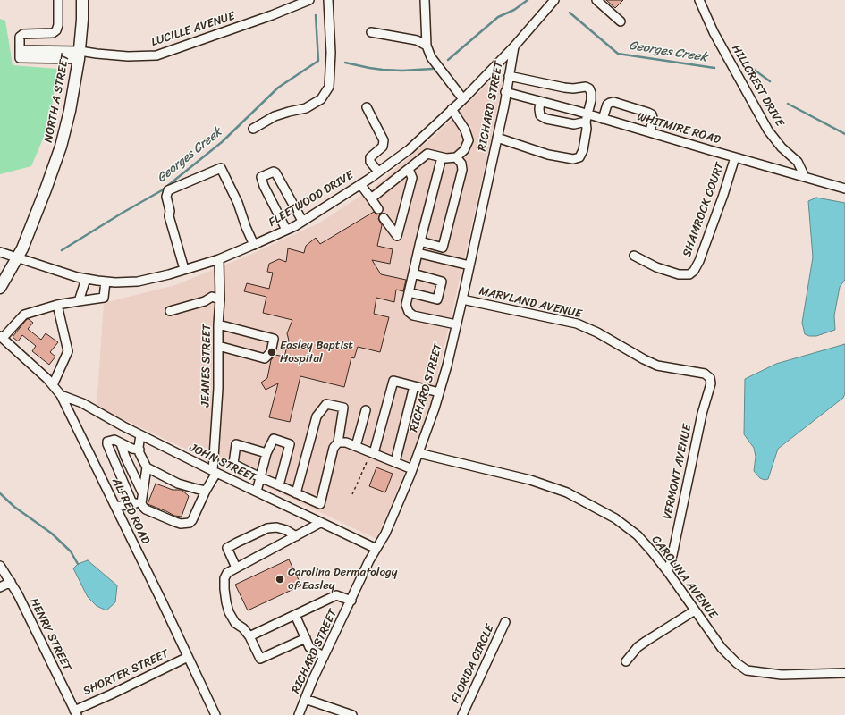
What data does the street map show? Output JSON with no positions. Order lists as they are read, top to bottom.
{
  "streets": {
    "main road": ["NORTH A STREET"],
    "street": [
      "LUCILLE AVENUE",
      "HILLCREST DRIVE",
      "RICHARD STREET",
      "WHITMIRE ROAD",
      "FLEETWOOD DRIVE",
      "SHAMROCK COURT",
      "MARYLAND AVENUE",
      "JEANES STREET",
      "JOHN STREET",
      "VERMONT AVENUE",
      "ALFRED ROAD",
      "CAROLINA AVENUE",
      "HENRY STREET",
      "FLORIDA CIRCLE",
      "SHORTER STREET"
    ]
  },
  "crossings": [
    ["LUCILLE AVENUE", "NORTH A STREET"],
    ["HILLCREST DRIVE", "WHITMIRE ROAD"],
    ["NORTH A STREET", "FLEETWOOD DRIVE"],
    ["RICHARD STREET", "WHITMIRE ROAD"],
    ["RICHARD STREET", "FLEETWOOD DRIVE"],
    ["RICHARD STREET", "MARYLAND AVENUE"],
    ["RICHARD STREET", "JOHN STREET"],
    ["RICHARD STREET", "CAROLINA AVENUE"],
    ["WHITMIRE ROAD", "SHAMROCK COURT"],
    ["FLEETWOOD DRIVE", "JEANES STREET"],
    ["MARYLAND AVENUE", "VERMONT AVENUE"],
    ["JEANES STREET", "JOHN STREET"],
    ["JOHN STREET", "ALFRED ROAD"],
    ["VERMONT AVENUE", "CAROLINA AVENUE"],
    ["ALFRED ROAD", "SHORTER STREET"],
    ["HENRY STREET", "SHORTER STREET"]
  ],
  "water": ["Georges Creek"],
  "places": ["Easley Baptist Hospital", "Carolina Dermatology of Easley"]
}
